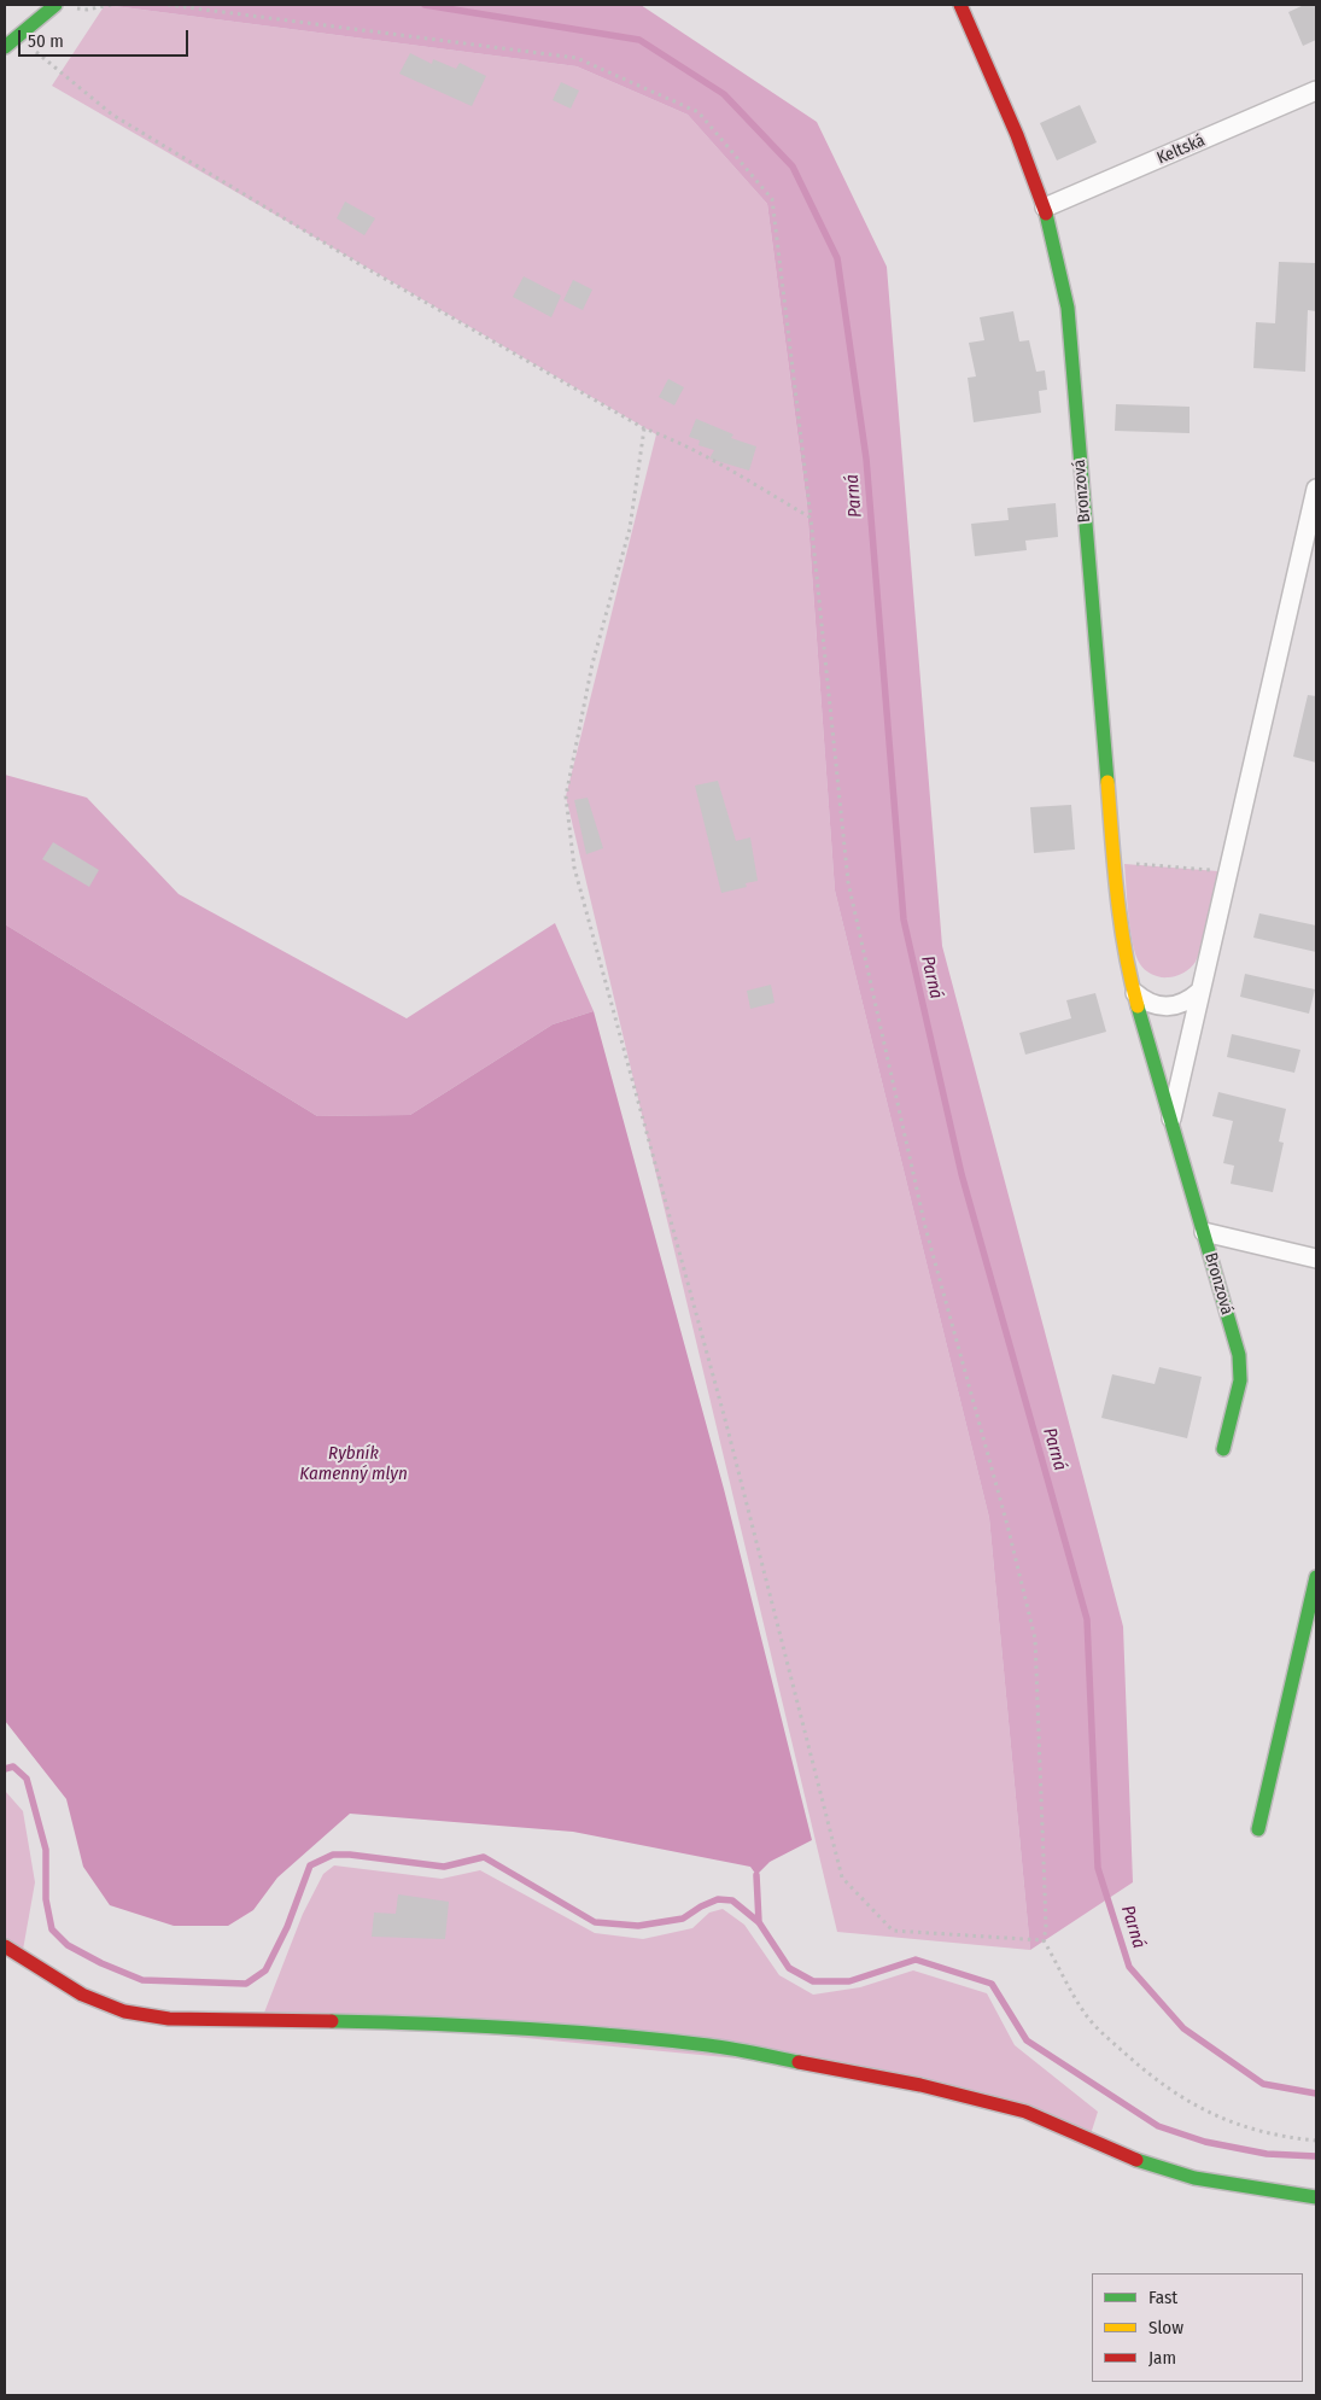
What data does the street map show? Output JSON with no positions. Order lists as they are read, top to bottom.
{
  "streets": {
    "street": ["Keltská", "Bronzová"]
  },
  "crossings": [
    ["Keltská", "Bronzová"]
  ],
  "water": ["Parná", "Rybník Kamenný mlyn"],
  "legend": ["Fast", "Slow", "Jam"],
  "scale_bar": "50 m"
}
